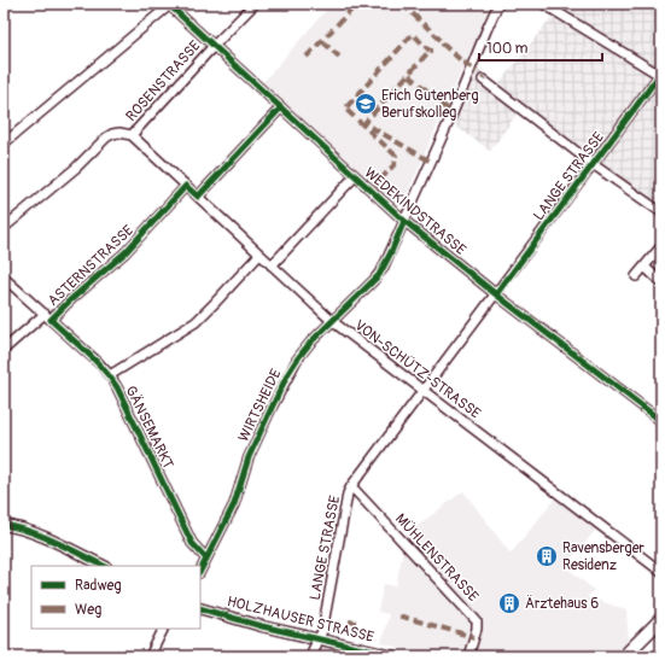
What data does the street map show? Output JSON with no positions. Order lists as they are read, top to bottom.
{
  "streets": {
    "street": [
      "ROSENSTRASSE",
      "LANGE STRASSE",
      "WEDEKINDSTRASSE",
      "ASTERNSTRASSE",
      "VON-SCHÜTZ-STRASSE",
      "WIRTSHEIDE",
      "GÄNSEMARKT",
      "MÜHLENSTRASSE",
      "HOLZHAUSER STRASSE"
    ]
  },
  "crossings": [
    ["ROSENSTRASSE", "WEDEKINDSTRASSE"],
    ["ROSENSTRASSE", "VON-SCHÜTZ-STRASSE"],
    ["LANGE STRASSE", "WEDEKINDSTRASSE"],
    ["LANGE STRASSE", "VON-SCHÜTZ-STRASSE"],
    ["LANGE STRASSE", "MÜHLENSTRASSE"],
    ["LANGE STRASSE", "HOLZHAUSER STRASSE"],
    ["WEDEKINDSTRASSE", "WIRTSHEIDE"],
    ["ASTERNSTRASSE", "VON-SCHÜTZ-STRASSE"],
    ["ASTERNSTRASSE", "GÄNSEMARKT"],
    ["VON-SCHÜTZ-STRASSE", "WIRTSHEIDE"],
    ["WIRTSHEIDE", "GÄNSEMARKT"]
  ],
  "places": {
    "school or university": ["Erich Gutenberg Berufskolleg"],
    "building": ["Ravensberger Residenz", "Ärztehaus 6"]
  },
  "legend": ["Radweg", "Weg"],
  "scale_bar": "100 m"
}
